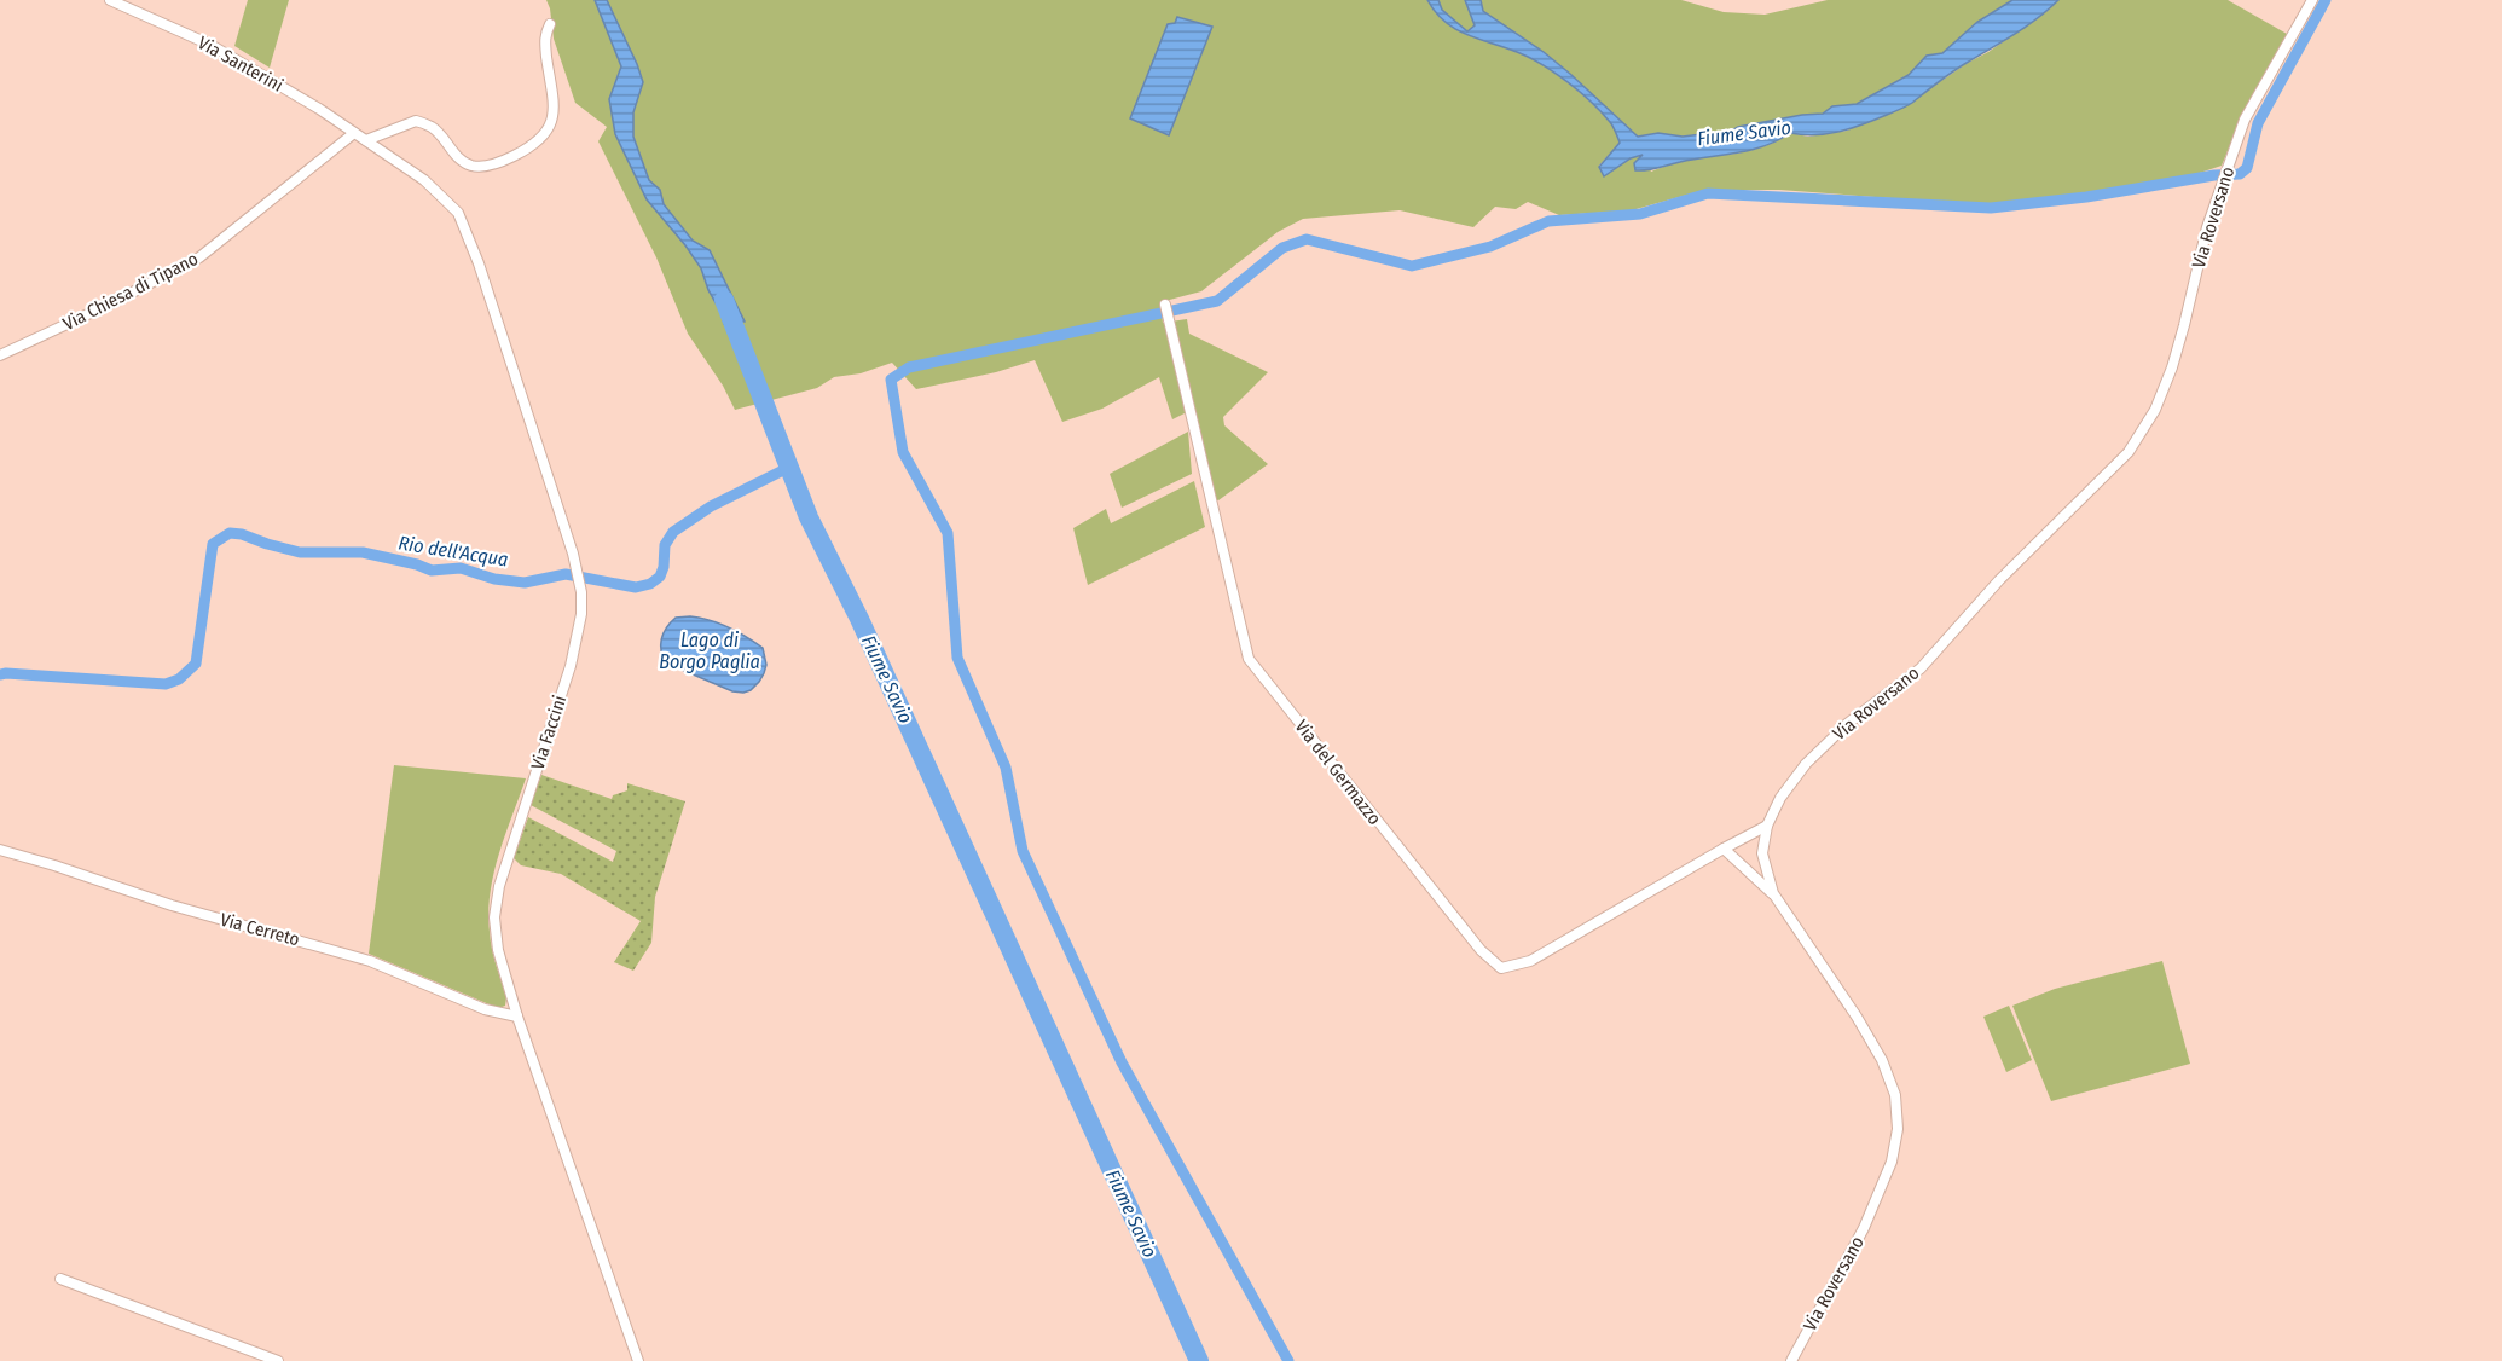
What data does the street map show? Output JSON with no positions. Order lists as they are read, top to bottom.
{
  "streets": {
    "street": [
      "Via Santerini",
      "Via Roversano",
      "Via Chiesa di Tipano",
      "Via Faccini",
      "Via del Germazzo",
      "Via Cerreto"
    ]
  },
  "crossings": [
    ["Via Santerini", "Via Chiesa di Tipano"],
    ["Via Santerini", "Via Faccini"],
    ["Via Roversano", "Via del Germazzo"],
    ["Via Faccini", "Via Cerreto"]
  ],
  "water": ["Fiume Savio", "Rio dell'Acqua", "Lago di Borgo Paglia"]
}
